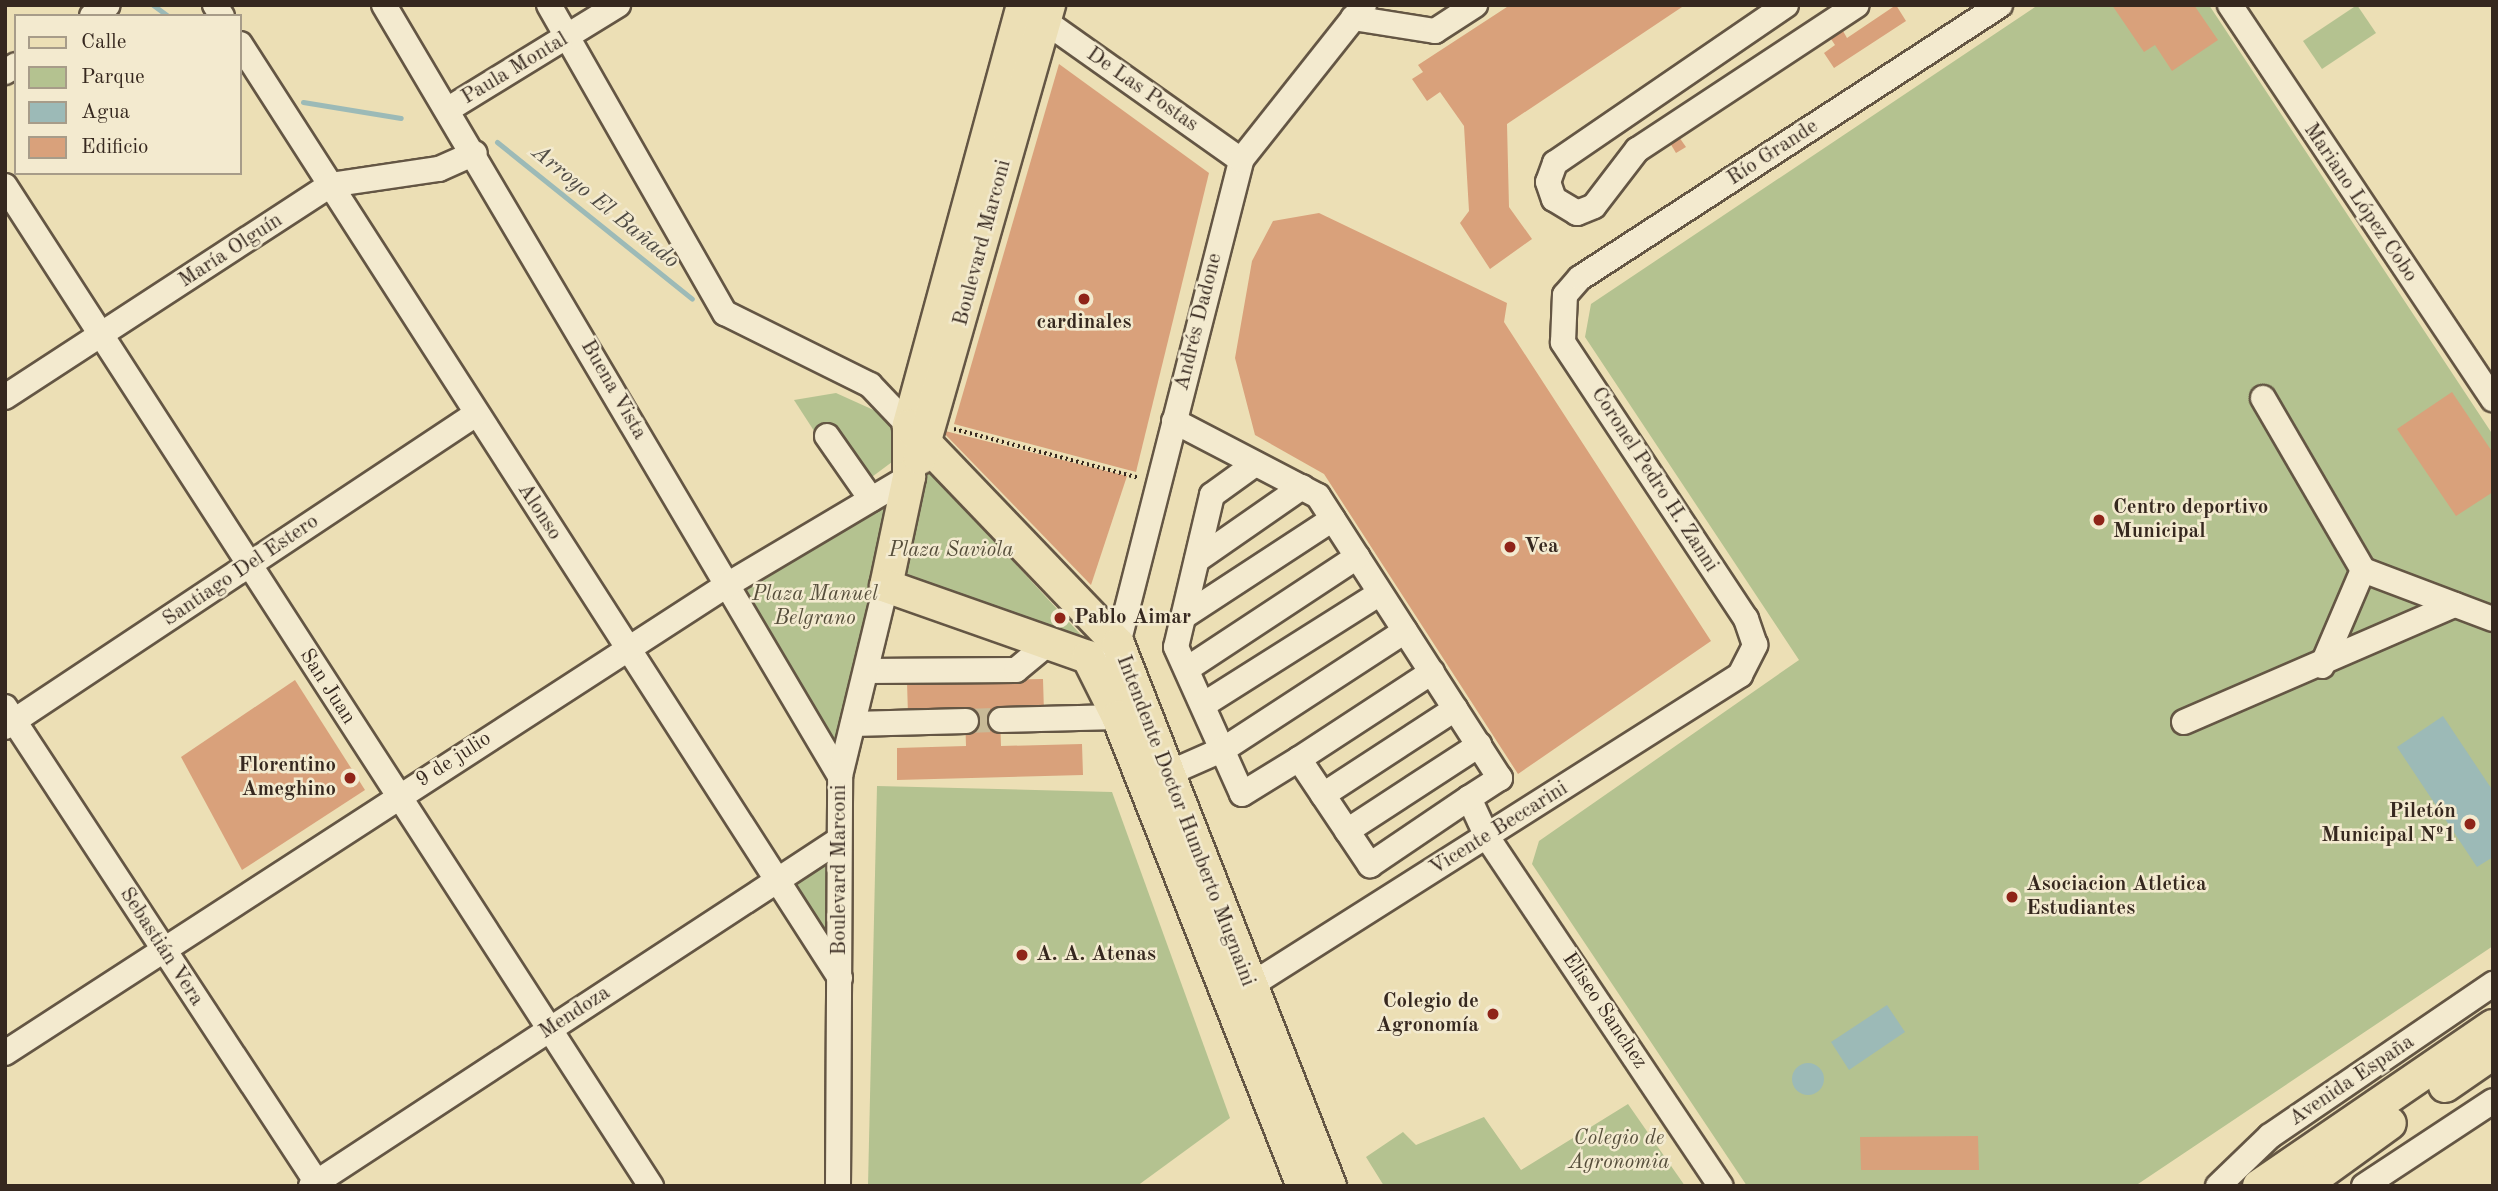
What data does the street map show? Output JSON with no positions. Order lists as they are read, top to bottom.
{
  "streets": {
    "main road": ["Boulevard Marconi", "Intendente Doctor Humberto Mugnaini", "Avenida España"],
    "street": [
      "Paula Montal",
      "De Las Postas",
      "Río Grande",
      "Mariano López Cobo",
      "María Olguín",
      "Andrés Dadone",
      "Buena Vista",
      "Coronel Pedro H. Zanni",
      "Alonso",
      "Santiago Del Estero",
      "San Juan",
      "9 de julio",
      "Vicente Beccarini",
      "Sebastián Vera",
      "Eliseo Sanchez",
      "Mendoza"
    ]
  },
  "crossings": [
    ["Paula Montal", "Buena Vista"],
    ["Paula Montal", "Intendente Doctor Humberto Mugnaini"],
    ["De Las Postas", "Boulevard Marconi"],
    ["De Las Postas", "Andrés Dadone"],
    ["Río Grande", "Coronel Pedro H. Zanni"],
    ["Boulevard Marconi", "Buena Vista"],
    ["Boulevard Marconi", "Alonso"],
    ["Boulevard Marconi", "9 de julio"],
    ["Boulevard Marconi", "Intendente Doctor Humberto Mugnaini"],
    ["Boulevard Marconi", "Mendoza"],
    ["María Olguín", "Buena Vista"],
    ["María Olguín", "Alonso"],
    ["María Olguín", "San Juan"],
    ["Andrés Dadone", "Intendente Doctor Humberto Mugnaini"],
    ["Buena Vista", "9 de julio"],
    ["Coronel Pedro H. Zanni", "Vicente Beccarini"],
    ["Alonso", "Santiago Del Estero"],
    ["Alonso", "9 de julio"],
    ["Alonso", "Mendoza"],
    ["Santiago Del Estero", "San Juan"],
    ["Santiago Del Estero", "Sebastián Vera"],
    ["San Juan", "9 de julio"],
    ["San Juan", "Mendoza"],
    ["9 de julio", "Sebastián Vera"],
    ["Intendente Doctor Humberto Mugnaini", "Vicente Beccarini"],
    ["Vicente Beccarini", "Eliseo Sanchez"],
    ["Sebastián Vera", "Mendoza"]
  ],
  "water": ["Arroyo El Bañado"],
  "parks": ["Plaza Saviola", "Plaza Manuel Belgrano", "Colegio de Agronomia"],
  "places": [
    "cardinales",
    "Centro deportivo Municipal",
    "Vea",
    "Pablo Aimar",
    "Florentino Ameghino",
    "Piletón Municipal Nº1",
    "Asociacion Atletica Estudiantes",
    "A. A. Atenas",
    "Colegio de Agronomía"
  ],
  "legend": [
    "Calle",
    "Parque",
    "Agua",
    "Edificio"
  ]
}
